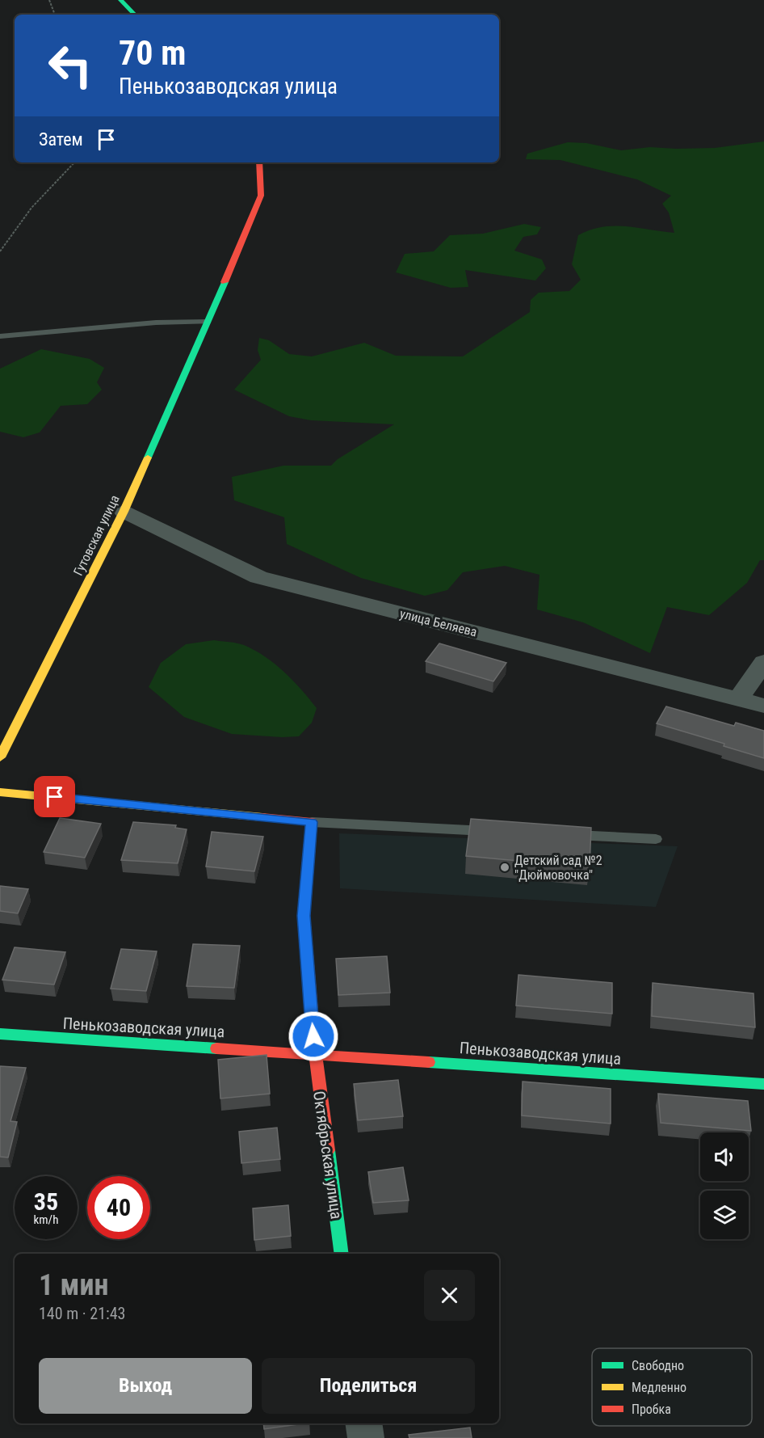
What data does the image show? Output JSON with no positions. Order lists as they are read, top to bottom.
{
  "streets": {
    "street": [
      "Гутовская улица",
      "улица Беляева",
      "Пенькозаводская улица",
      "Октябрьская улица"
    ]
  },
  "crossings": [
    ["Гутовская улица", "улица Беляева"],
    ["Пенькозаводская улица", "Октябрьская улица"]
  ],
  "places": ["Детский сад №2 \"Дюймовочка\""],
  "legend": ["Свободно", "Медленно", "Пробка"],
  "page": {
    "turn": ["70 m", "Пенькозаводская улица"],
    "then": "Затем",
    "speed": "35 km/h",
    "limit": "40",
    "heading": ["1 мин", "140 m · 21:43"],
    "buttons": ["Выход", "Поделиться"]
  }
}
